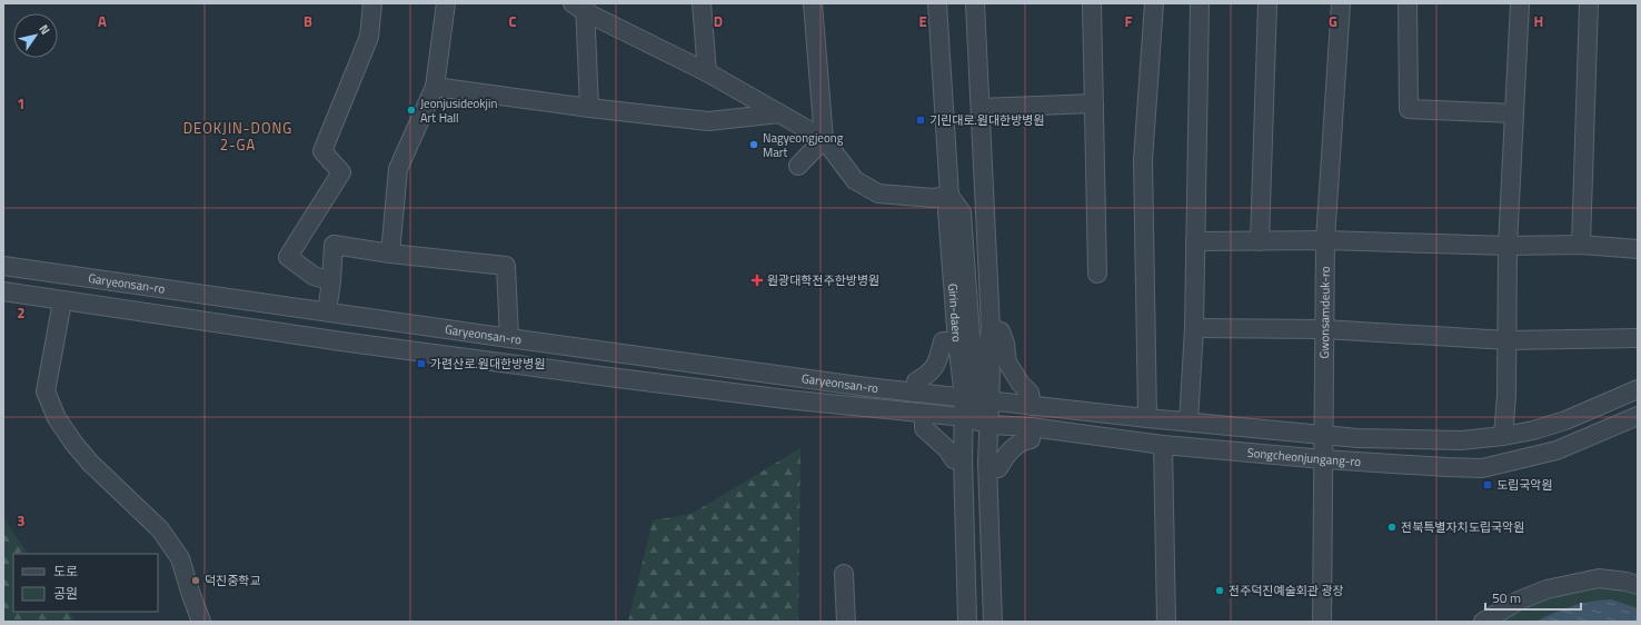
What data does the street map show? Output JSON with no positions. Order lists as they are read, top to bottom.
{
  "streets": {
    "street": [
      "Garyeonsan-ro",
      "Girin-daero",
      "Gwonsamdeuk-ro",
      "Songcheonjungang-ro"
    ]
  },
  "crossings": [
    ["Garyeonsan-ro", "Girin-daero"],
    ["Garyeonsan-ro", "Songcheonjungang-ro"],
    ["Girin-daero", "Songcheonjungang-ro"],
    ["Gwonsamdeuk-ro", "Songcheonjungang-ro"]
  ],
  "districts": ["DEOKJIN-DONG 2-GA"],
  "places": {
    "other": [
      "Jeonjusideokjin Art Hall",
      "Nagyeongjeong Mart",
      "전북특별자치도립국악원",
      "덕진중학교",
      "전주덕진예술회관 광장"
    ],
    "transit": ["기린대로.원대한방병원", "가련산로.원대한방병원", "도립국악원"],
    "health": ["원광대학전주한방병원"]
  },
  "legend": ["도로", "공원"],
  "scale_bar": "50 m",
  "north": "top right",
  "grid": {
    "columns": [
      "A",
      "B",
      "C",
      "D",
      "E",
      "F",
      "G",
      "H"
    ],
    "rows": ["1", "2", "3"]
  }
}
